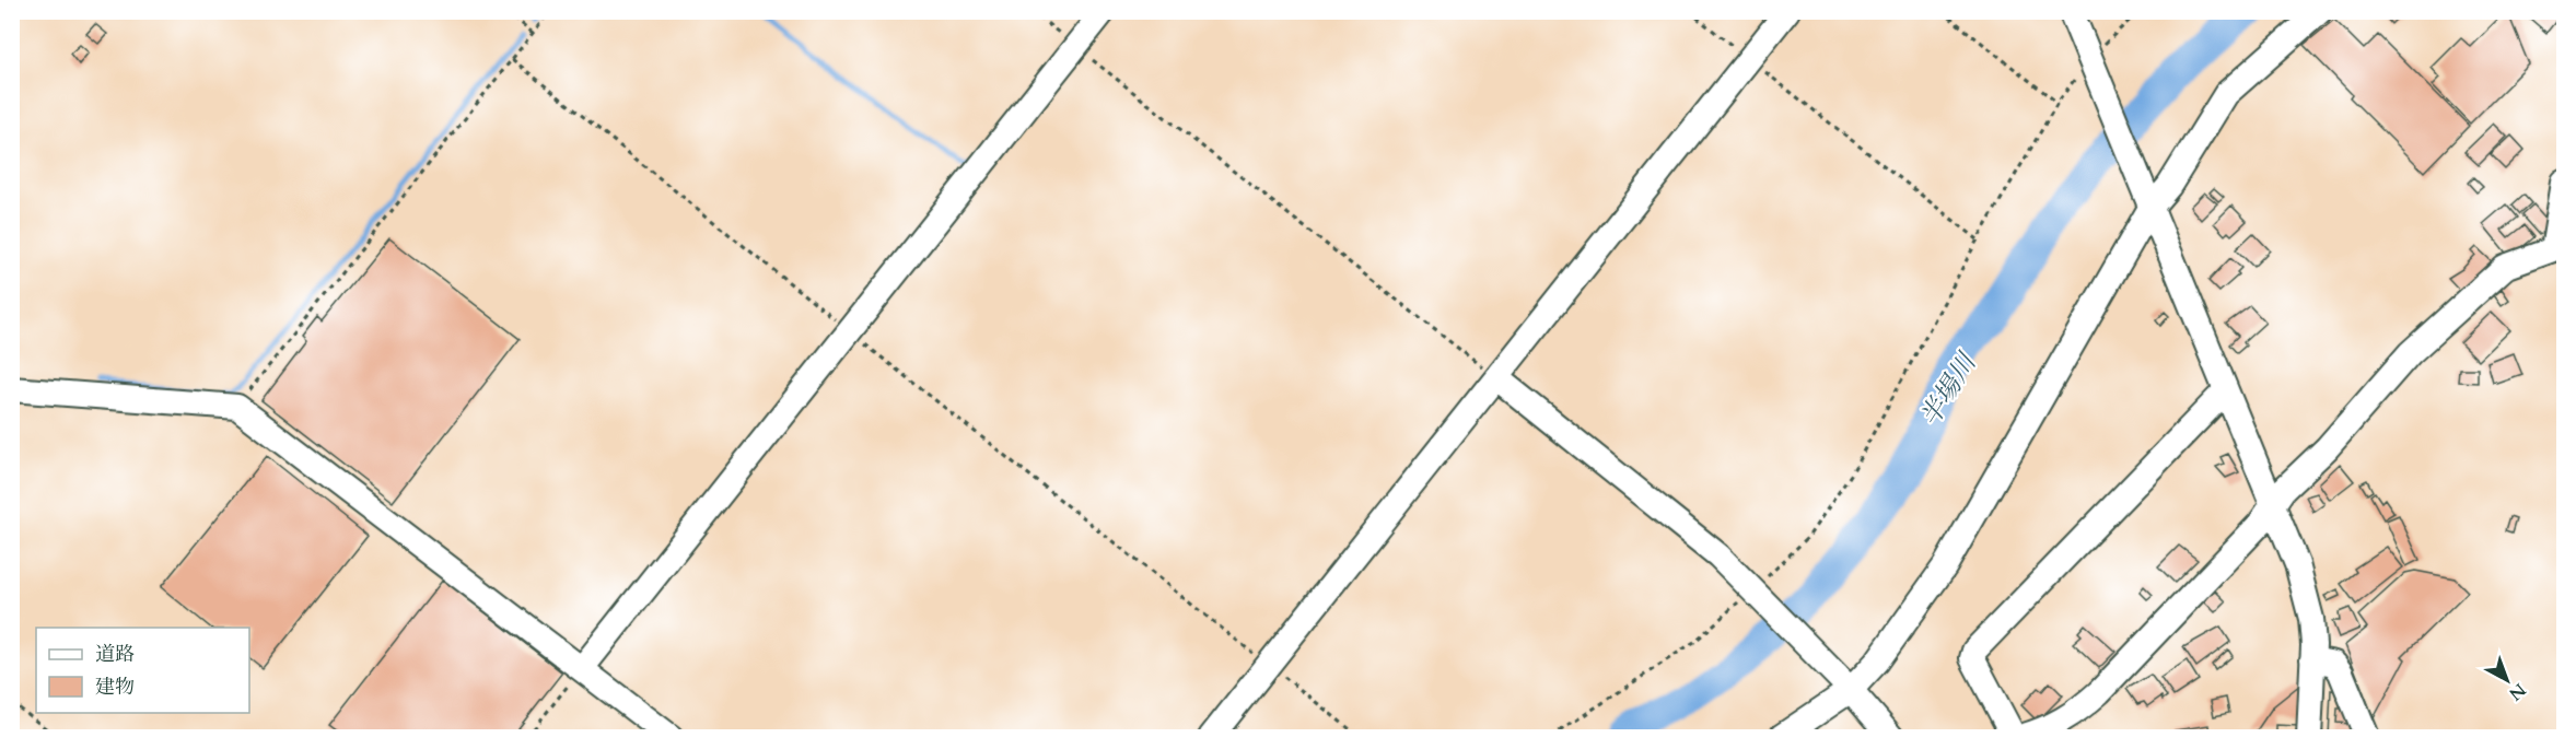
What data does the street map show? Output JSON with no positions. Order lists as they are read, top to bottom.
{
  "water": ["半場川"],
  "legend": ["道路", "建物"],
  "north": "bottom right"
}
